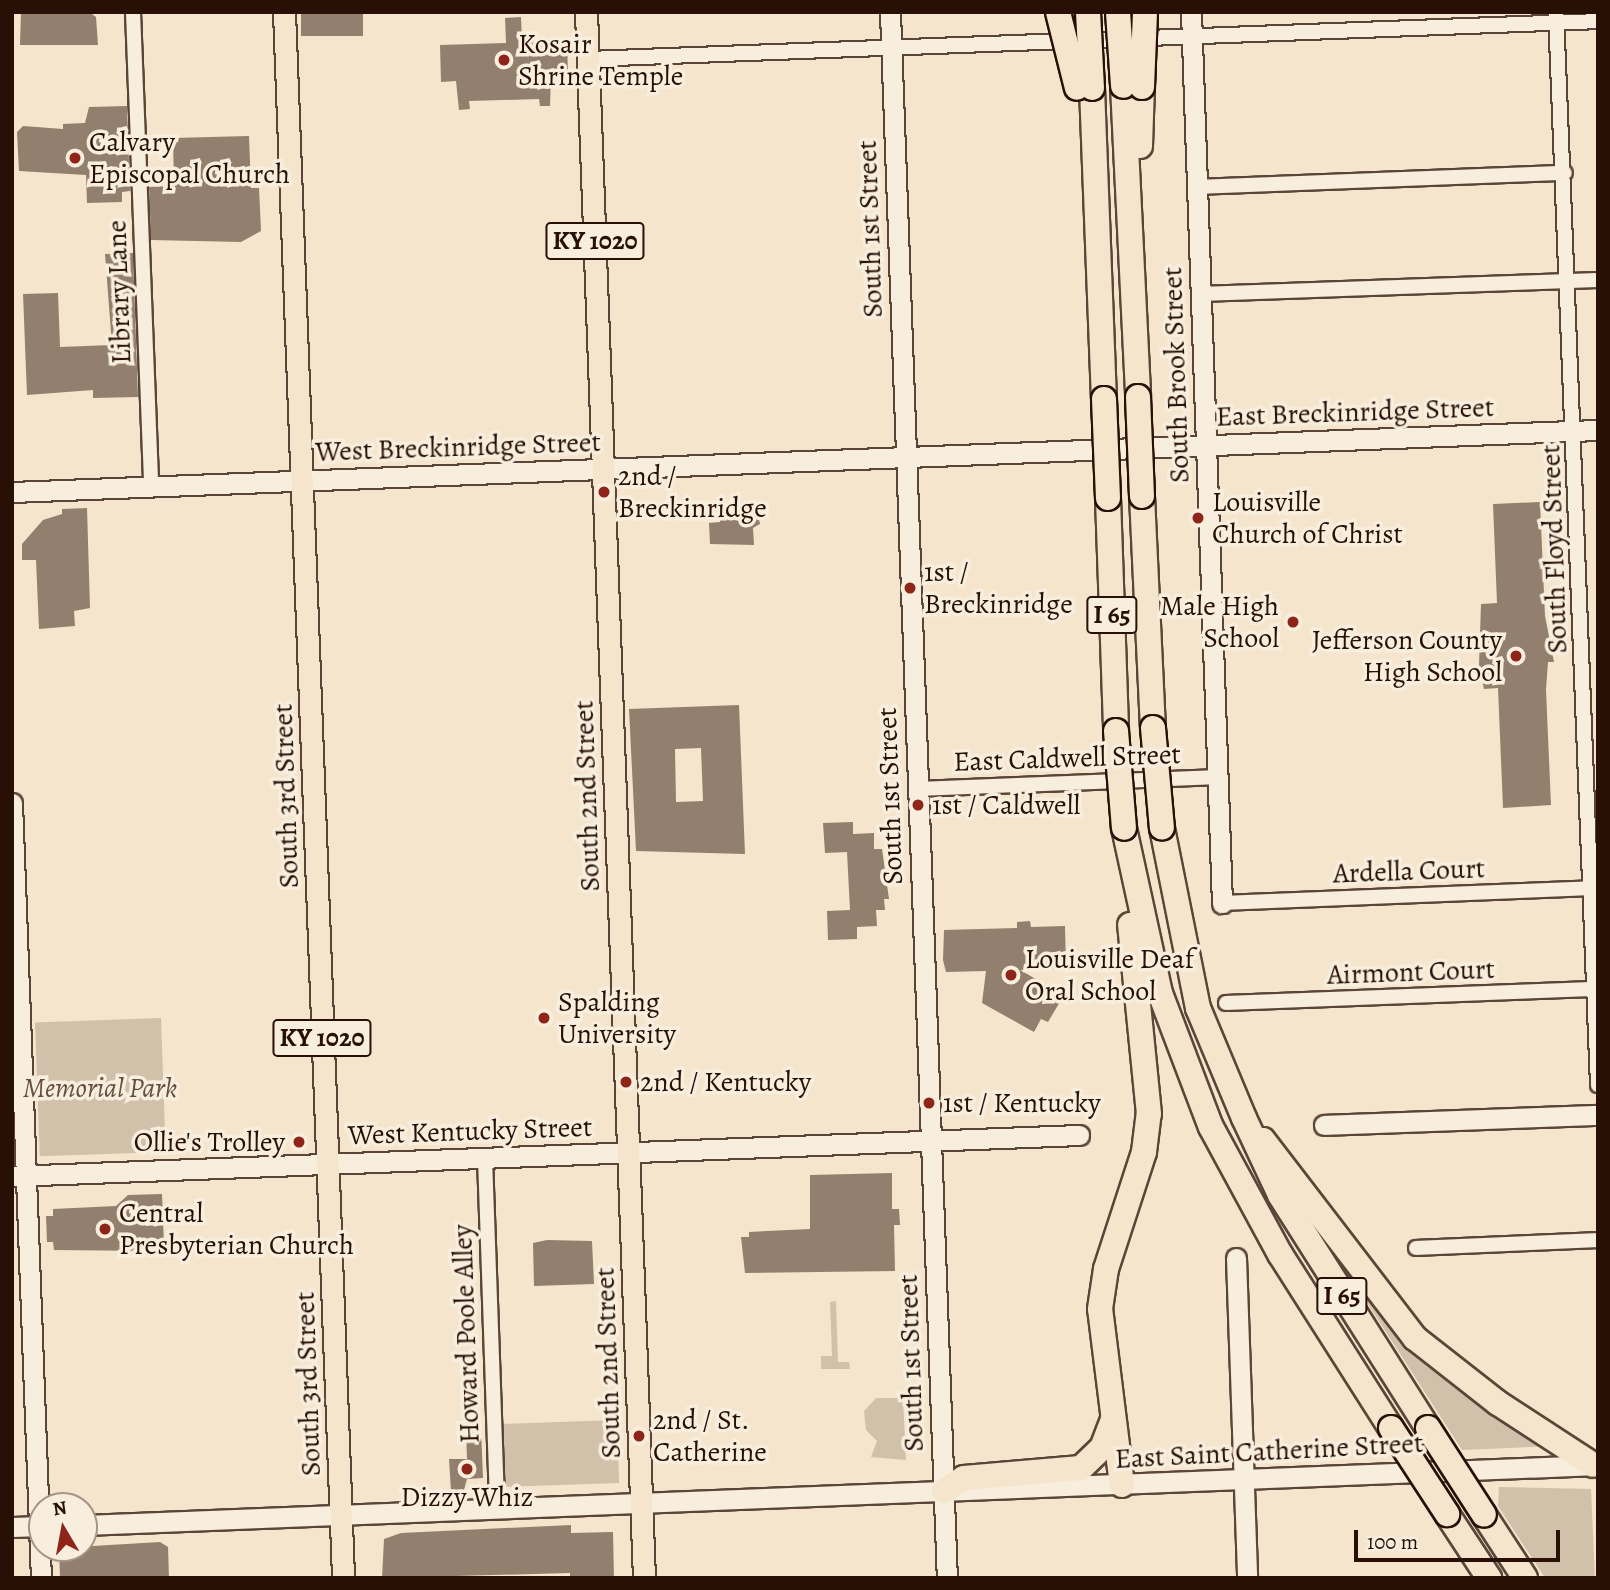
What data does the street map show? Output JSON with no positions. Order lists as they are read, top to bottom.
{
  "streets": {
    "highway": ["I 65"],
    "main road": ["KY 1020", "South 3rd Street", "South 2nd Street"],
    "street": [
      "South 1st Street",
      "Library Lane",
      "South Brook Street",
      "East Breckinridge Street",
      "West Breckinridge Street",
      "South Floyd Street",
      "East Caldwell Street",
      "Ardella Court",
      "Airmont Court",
      "West Kentucky Street",
      "Howard Poole Alley",
      "East Saint Catherine Street"
    ]
  },
  "crossings": [
    ["South 1st Street", "East Breckinridge Street"],
    ["South 1st Street", "West Breckinridge Street"],
    ["South 1st Street", "East Caldwell Street"],
    ["South 1st Street", "West Kentucky Street"],
    ["South 1st Street", "East Saint Catherine Street"],
    ["Library Lane", "West Breckinridge Street"],
    ["South Brook Street", "East Breckinridge Street"],
    ["South Brook Street", "East Caldwell Street"],
    ["South Brook Street", "Ardella Court"],
    ["East Breckinridge Street", "West Breckinridge Street"],
    ["East Breckinridge Street", "South Floyd Street"],
    ["West Breckinridge Street", "South 3rd Street"],
    ["West Breckinridge Street", "South 2nd Street"],
    ["South Floyd Street", "Ardella Court"],
    ["South Floyd Street", "Airmont Court"],
    ["South 3rd Street", "West Kentucky Street"],
    ["South 3rd Street", "East Saint Catherine Street"],
    ["South 2nd Street", "West Kentucky Street"],
    ["South 2nd Street", "East Saint Catherine Street"],
    ["West Kentucky Street", "Howard Poole Alley"],
    ["Howard Poole Alley", "East Saint Catherine Street"]
  ],
  "parks": ["Memorial Park"],
  "places": [
    "Kosair Shrine Temple",
    "Calvary Episcopal Church",
    "2nd / Breckinridge",
    "Louisville Church of Christ",
    "1st / Breckinridge",
    "Male High School",
    "Jefferson County High School",
    "1st / Caldwell",
    "Louisville Deaf Oral School",
    "Spalding University",
    "2nd / Kentucky",
    "1st / Kentucky",
    "Ollie's Trolley",
    "Central Presbyterian Church",
    "2nd / St. Catherine",
    "Dizzy Whiz"
  ],
  "scale_bar": "100 m",
  "north": "top"
}
